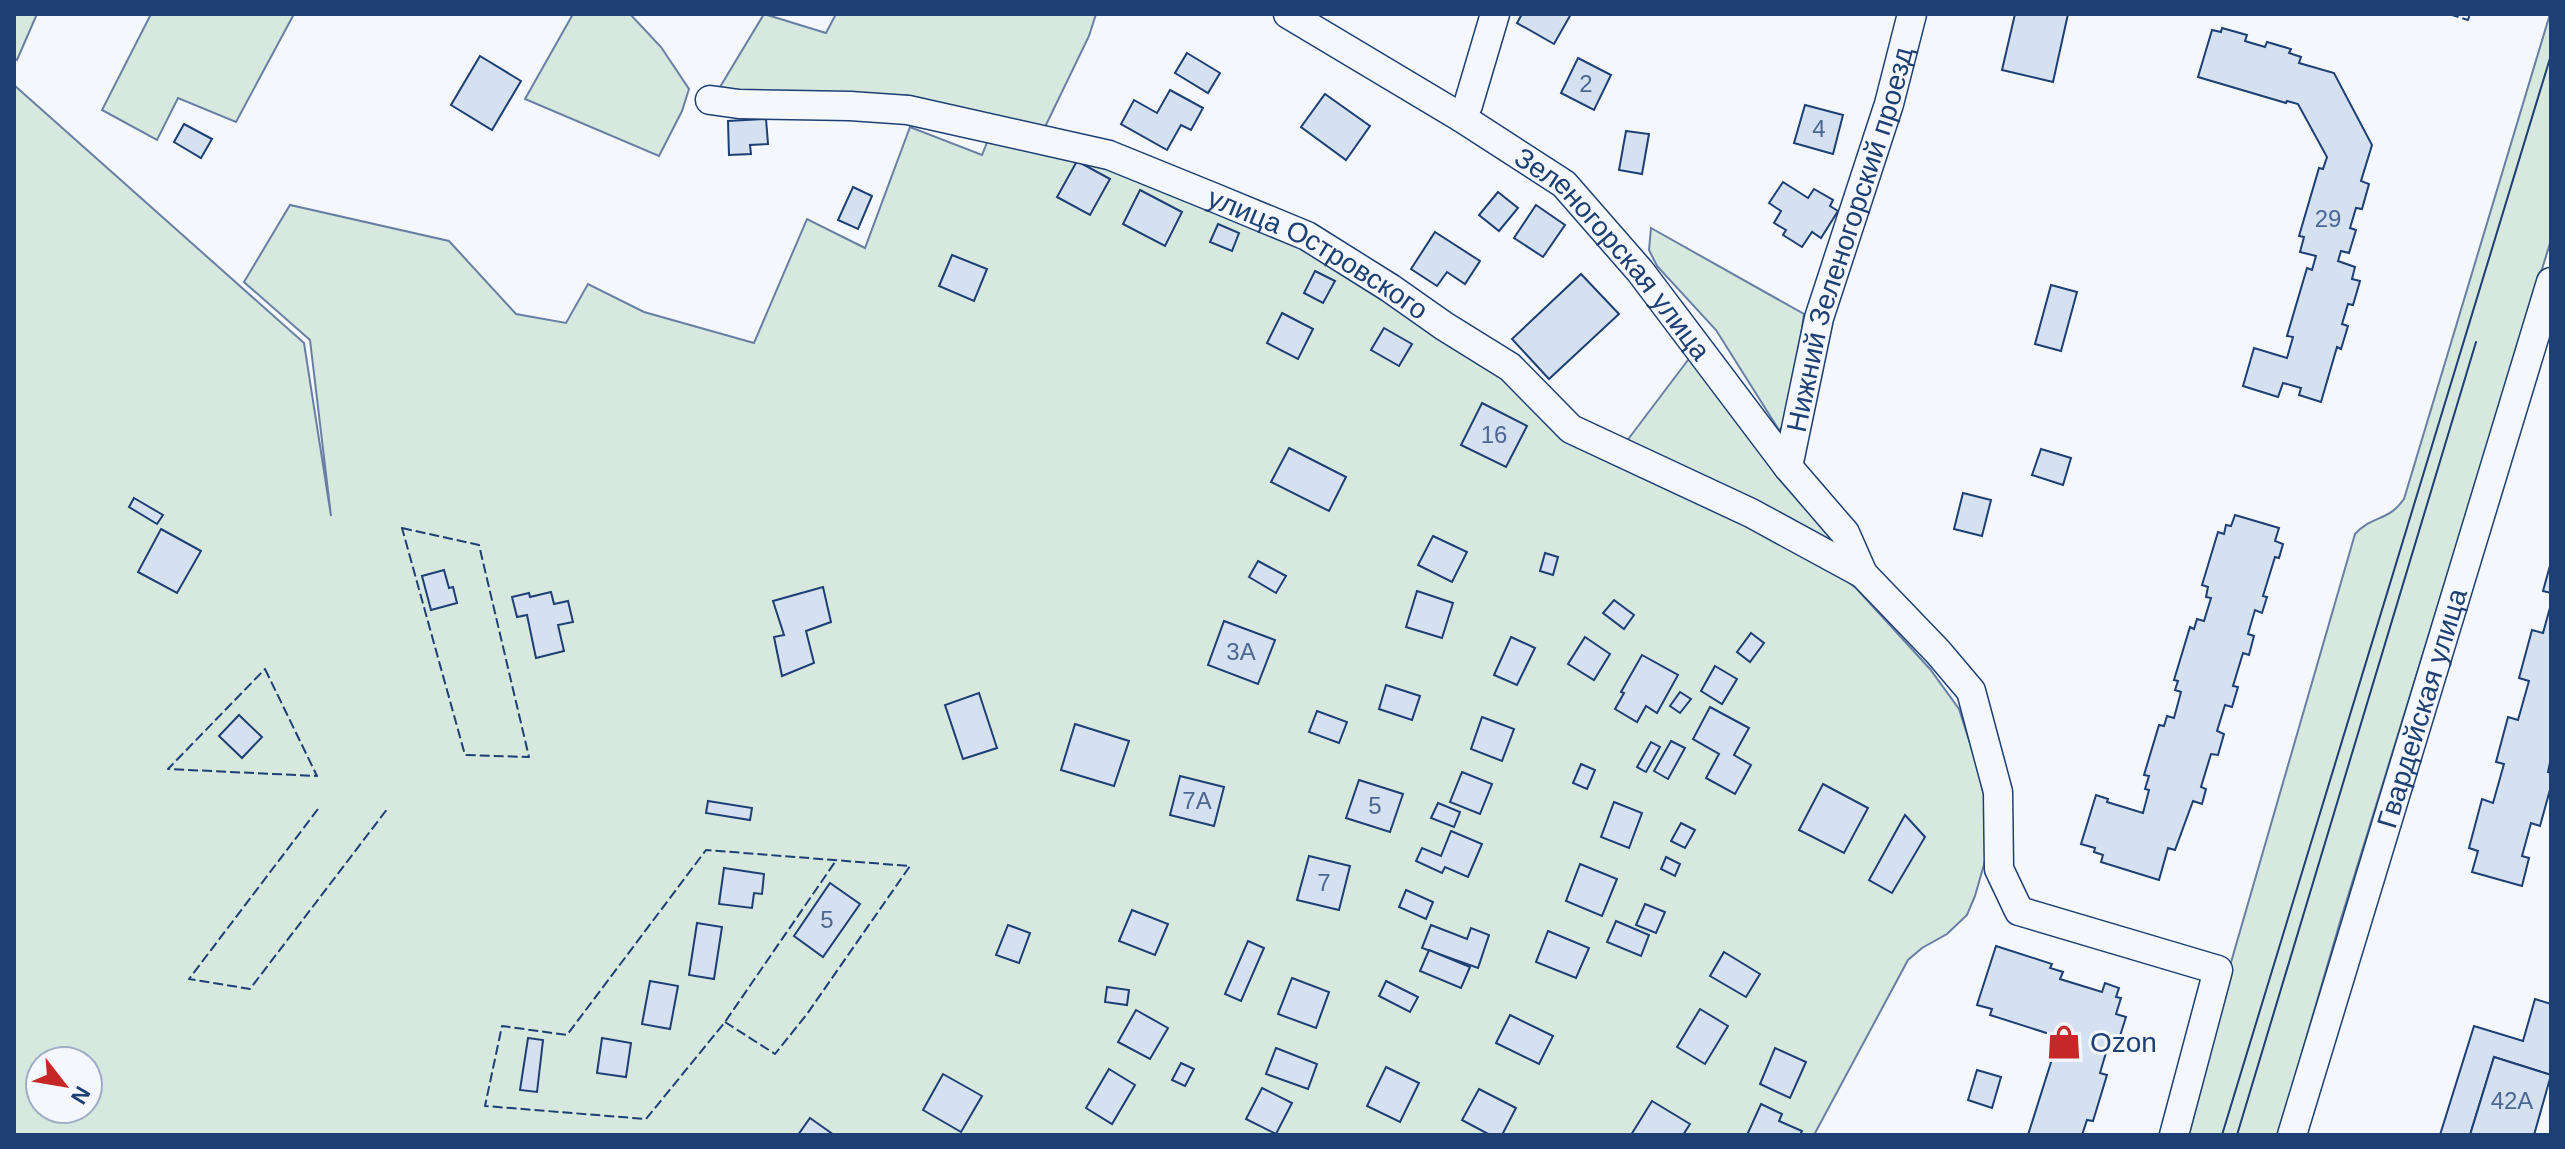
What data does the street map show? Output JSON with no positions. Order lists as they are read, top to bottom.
{
  "streets": {
    "street": [
      "Нижний Зеленогорский проезд",
      "улица Островского",
      "Зеленогорская улица",
      "Гвардейская улица"
    ]
  },
  "crossings": [
    ["Нижний Зеленогорский проезд", "Зеленогорская улица"],
    ["улица Островского", "Зеленогорская улица"]
  ],
  "places": {
    "shop": ["Ozon"]
  },
  "house_numbers": [
    "2",
    "4",
    "29",
    "16",
    "3А",
    "7А",
    "5",
    "7",
    "5",
    "42А"
  ],
  "north": "bottom right"
}
